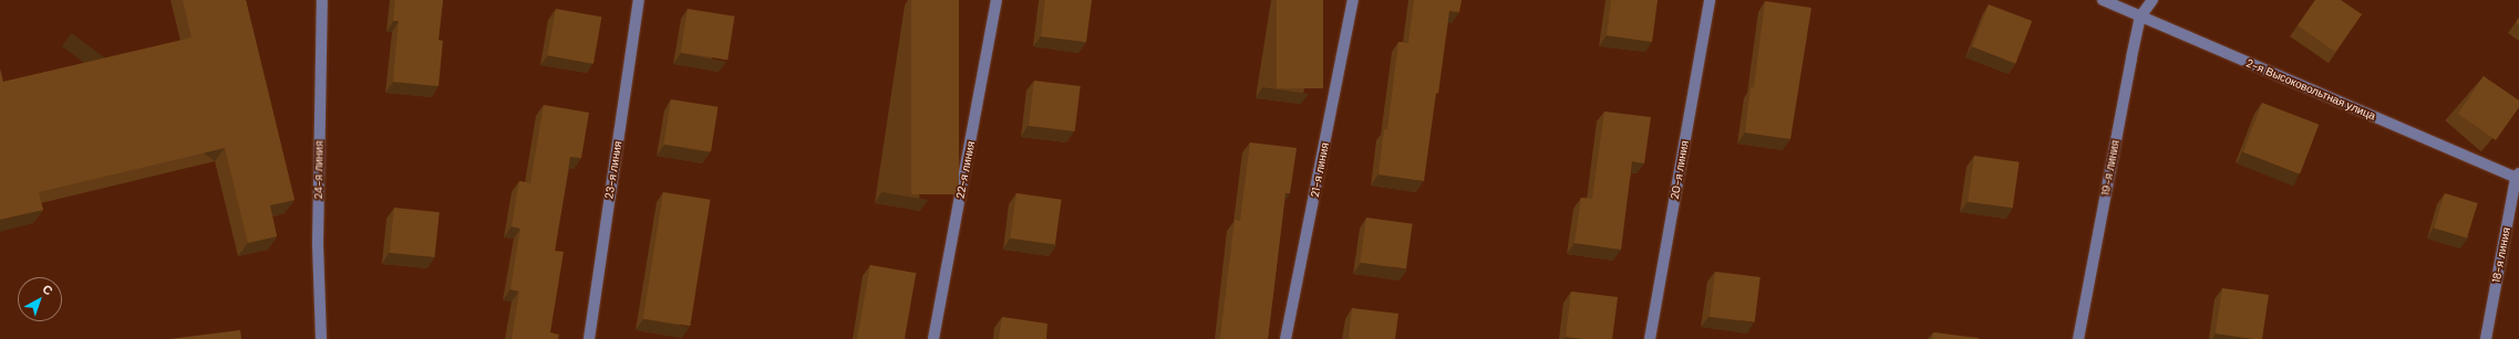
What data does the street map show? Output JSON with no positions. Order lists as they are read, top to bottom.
{
  "streets": {
    "street": [
      "2-я Высоковольтная улица",
      "19-я линия",
      "24-я линия",
      "23-я линия",
      "22-я линия",
      "21-я линия",
      "20-я линия",
      "18-я линия"
    ]
  },
  "crossings": [
    ["2-я Высоковольтная улица", "19-я линия"],
    ["2-я Высоковольтная улица", "18-я линия"]
  ],
  "north": "top right"
}
